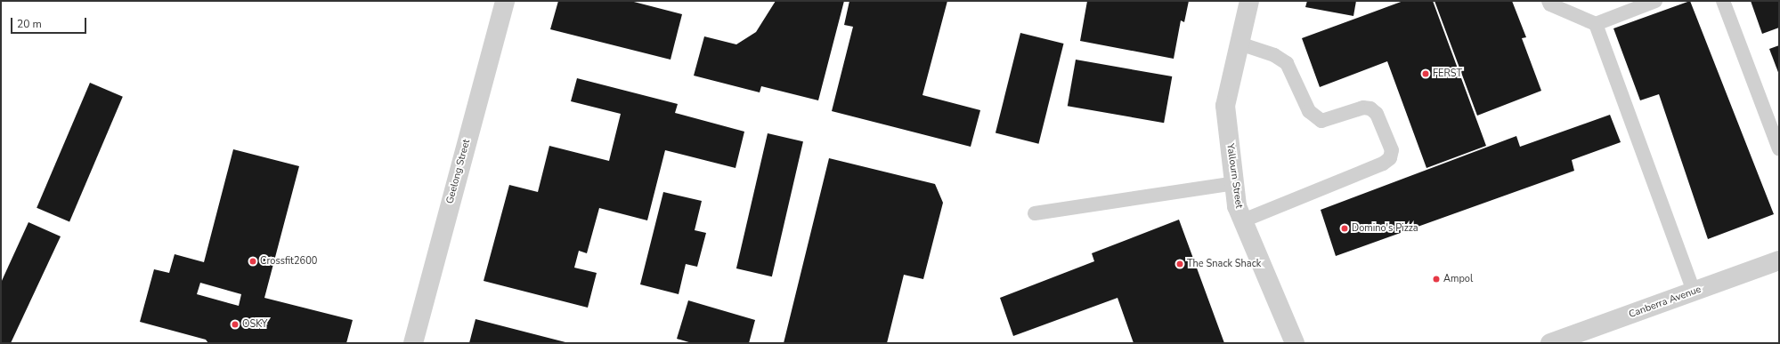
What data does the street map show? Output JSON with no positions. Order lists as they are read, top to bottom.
{
  "streets": {
    "street": ["Geelong Street", "Yallourn Street", "Canberra Avenue"]
  },
  "places": [
    "FERST",
    "Domino's Pizza",
    "Crossfit2600",
    "The Snack Shack",
    "Ampol",
    "OSKY"
  ],
  "scale_bar": "20 m"
}
